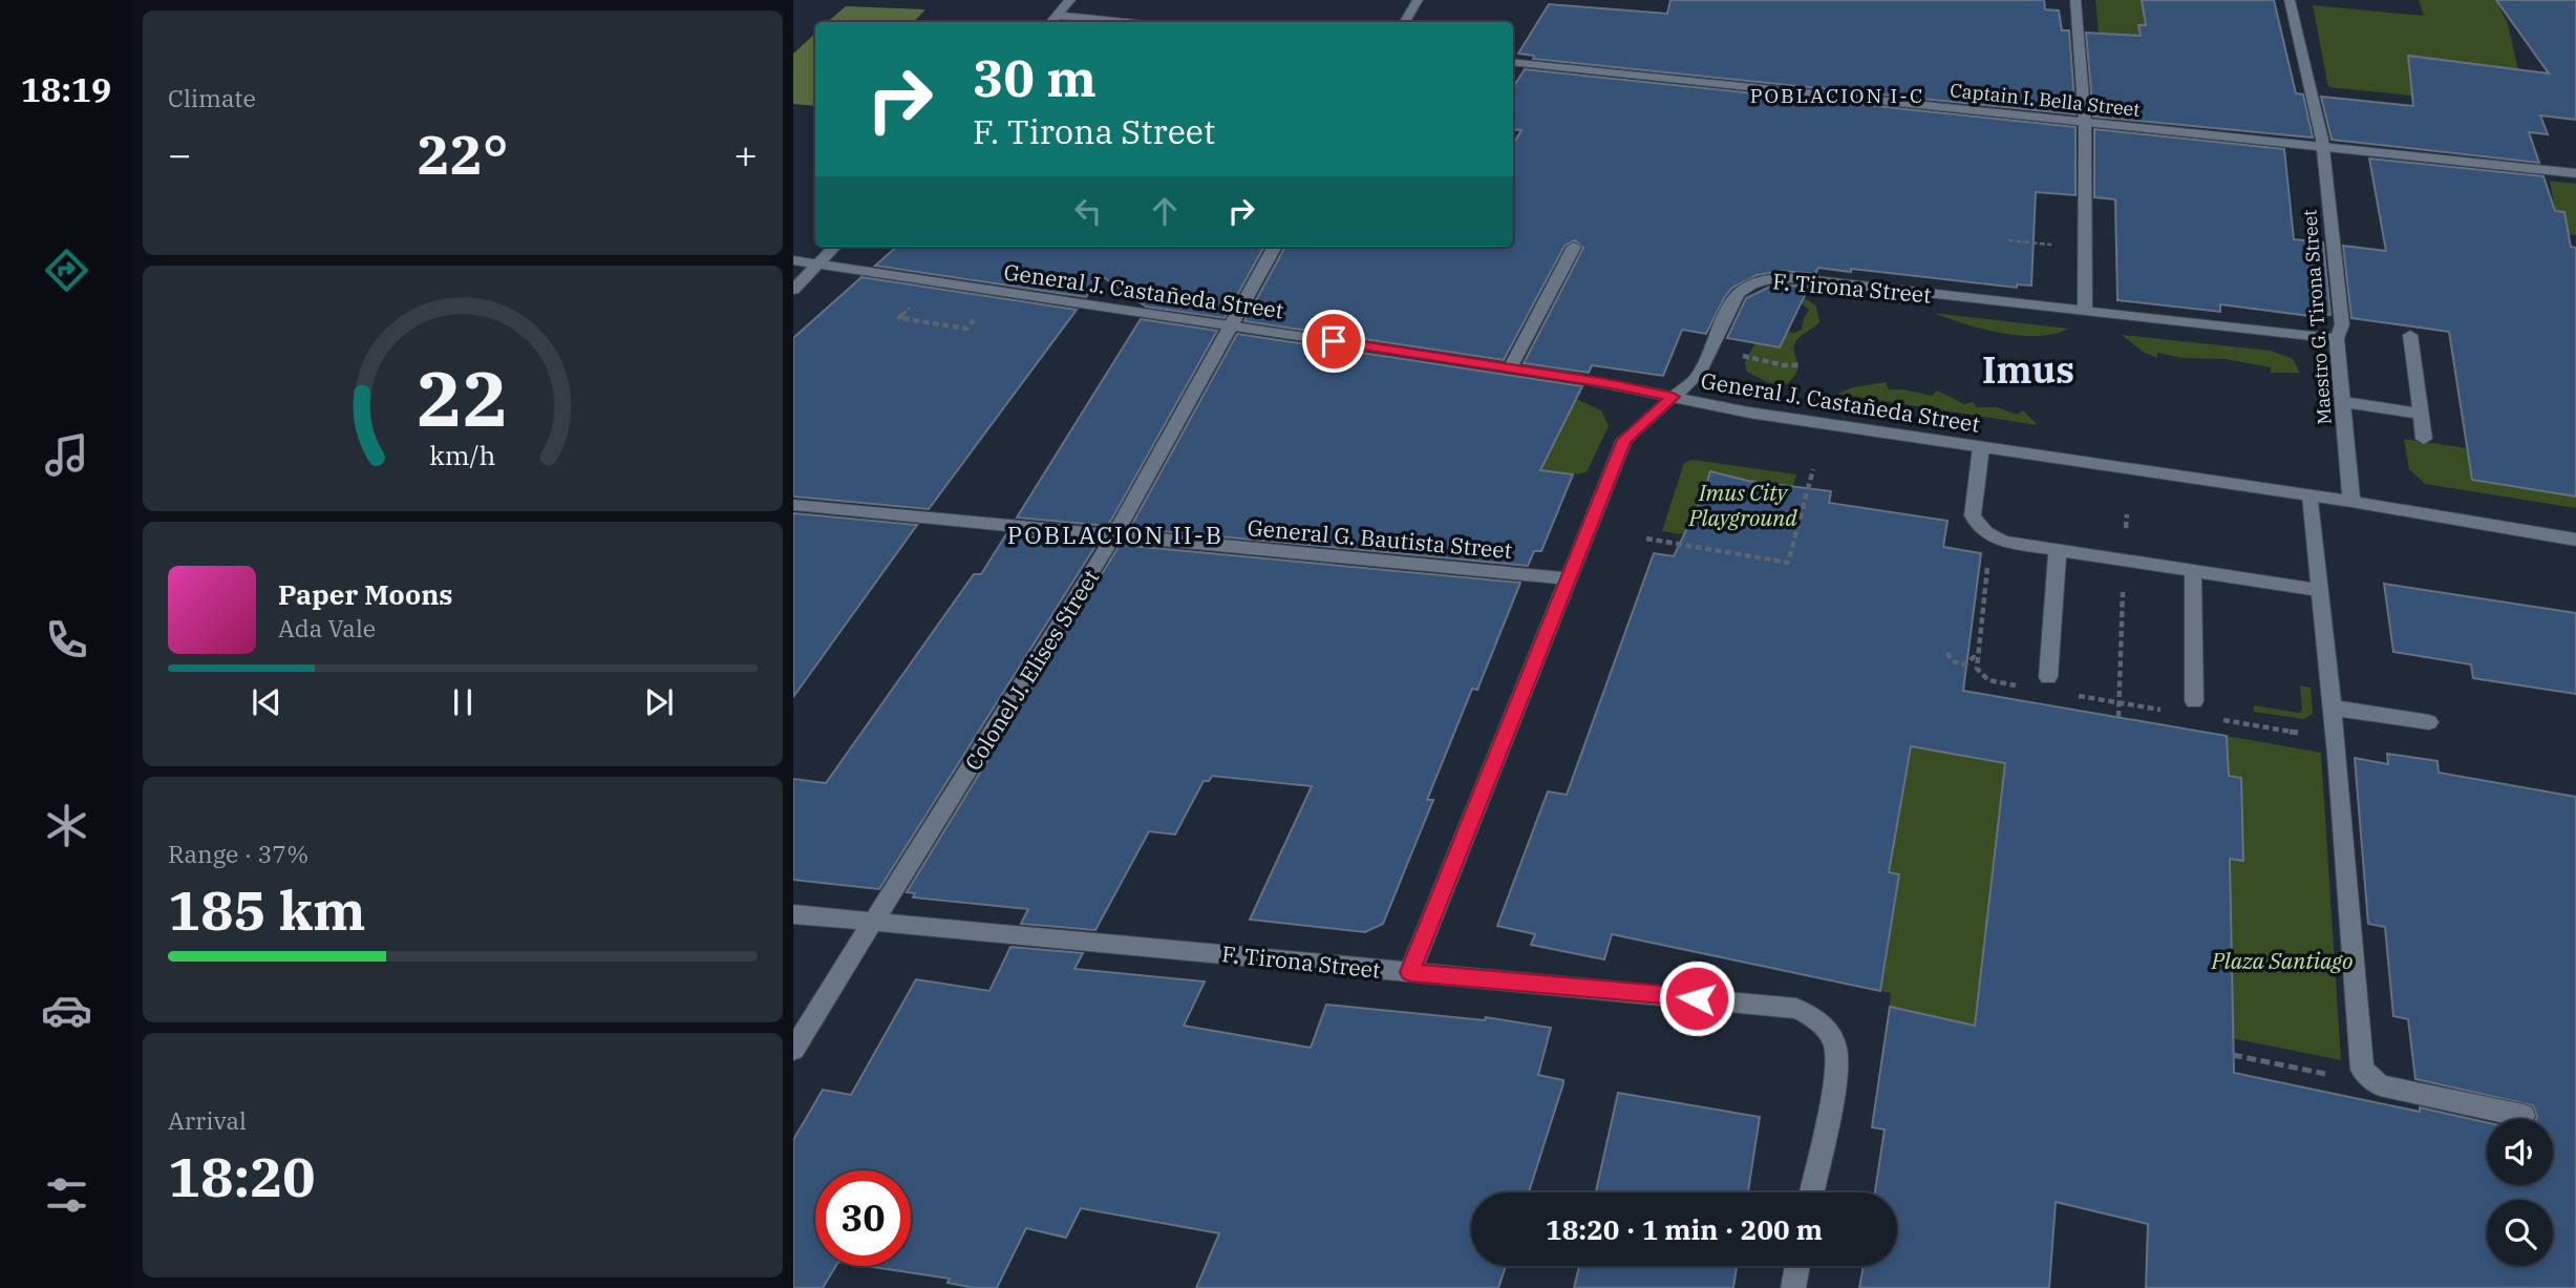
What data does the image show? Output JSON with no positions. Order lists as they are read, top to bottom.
{
  "streets": {
    "street": [
      "Captain I. Bella Street",
      "F. Tirona Street",
      "General J. Castañeda Street",
      "Maestro G. Tirona Street",
      "General G. Bautista Street",
      "Colonel J. Elises Street"
    ]
  },
  "crossings": [
    ["Captain I. Bella Street", "Maestro G. Tirona Street"],
    ["F. Tirona Street", "General J. Castañeda Street"],
    ["F. Tirona Street", "Maestro G. Tirona Street"],
    ["F. Tirona Street", "General G. Bautista Street"],
    ["F. Tirona Street", "Colonel J. Elises Street"],
    ["General J. Castañeda Street", "Maestro G. Tirona Street"],
    ["General J. Castañeda Street", "Colonel J. Elises Street"],
    ["General G. Bautista Street", "Colonel J. Elises Street"]
  ],
  "districts": ["POBLACION I-C", "Imus", "POBLACION II-B"],
  "parks": ["Imus City Playground", "Plaza Santiago"],
  "page": {
    "tabs": "18:19",
    "tile": [
      "Climate",
      ["Range · 37%", "185 km"],
      ["Arrival", "18:20"]
    ],
    "turn": ["30 m", "F. Tirona Street"],
    "heat": ["−", "22°", "+"],
    "song": ["Paper Moons", "Ada Vale"],
    "limit": "30",
    "trip": "18:20 · 1 min · 200 m",
    "gauge": ["22", "km/h"]
  }
}
